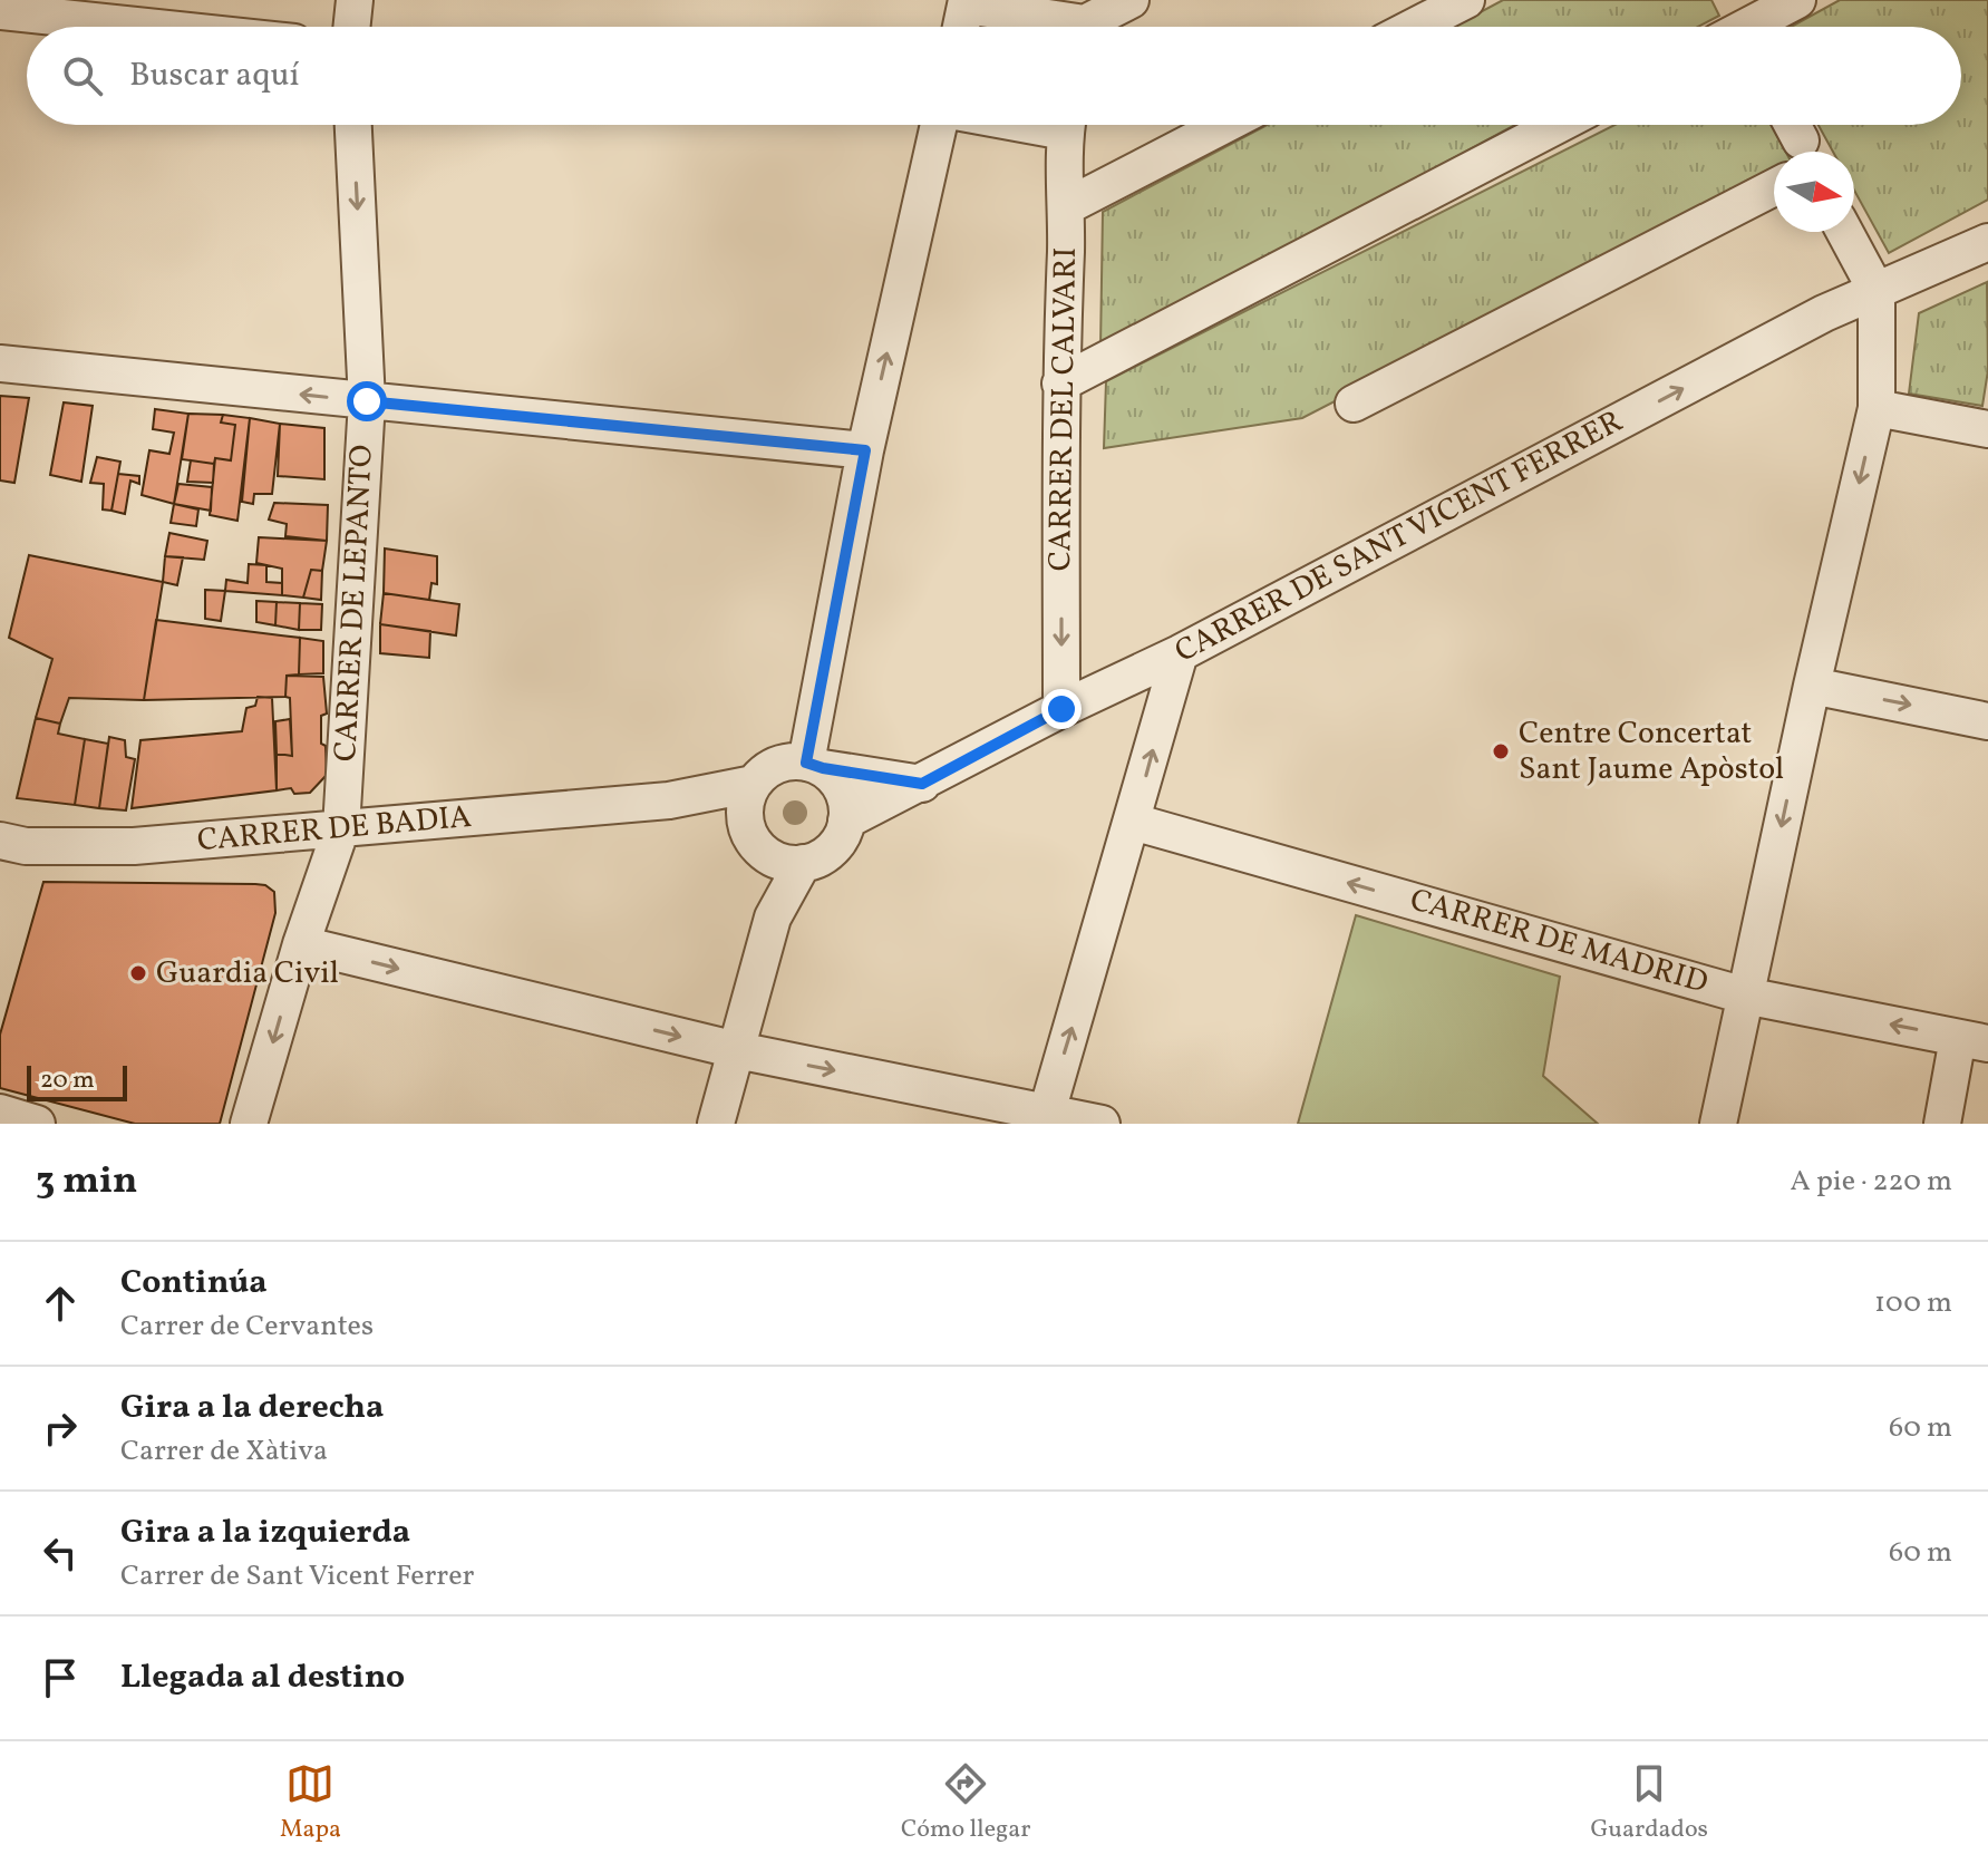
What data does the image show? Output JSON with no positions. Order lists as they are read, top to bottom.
{
  "streets": {
    "street": [
      "CARRER DEL CALVARI",
      "CARRER DE SANT VICENT FERRER",
      "CARRER DE LEPANTO",
      "CARRER DE BADIA",
      "CARRER DE MADRID"
    ]
  },
  "crossings": [
    ["CARRER DEL CALVARI", "CARRER DE SANT VICENT FERRER"],
    ["CARRER DE SANT VICENT FERRER", "CARRER DE BADIA"],
    ["CARRER DE LEPANTO", "CARRER DE BADIA"]
  ],
  "one_way": ["CARRER DE LEPANTO", "CARRER DE MADRID"],
  "places": ["Centre Concertat Sant Jaume Apòstol", "Guardia Civil"],
  "scale_bar": "20 m",
  "north": "right",
  "page": {
    "search": "Buscar aquí",
    "scale": "20 m",
    "heading": ["3 min", "A pie · 220 m"],
    "list": [
      ["Continúa", "Carrer de Cervantes", "100 m"],
      ["Gira a la derecha", "Carrer de Xàtiva", "60 m"],
      ["Gira a la izquierda", "Carrer de Sant Vicent Ferrer", "60 m"],
      "Llegada al destino"
    ],
    "nav": ["Mapa", "Cómo llegar", "Guardados"]
  }
}
